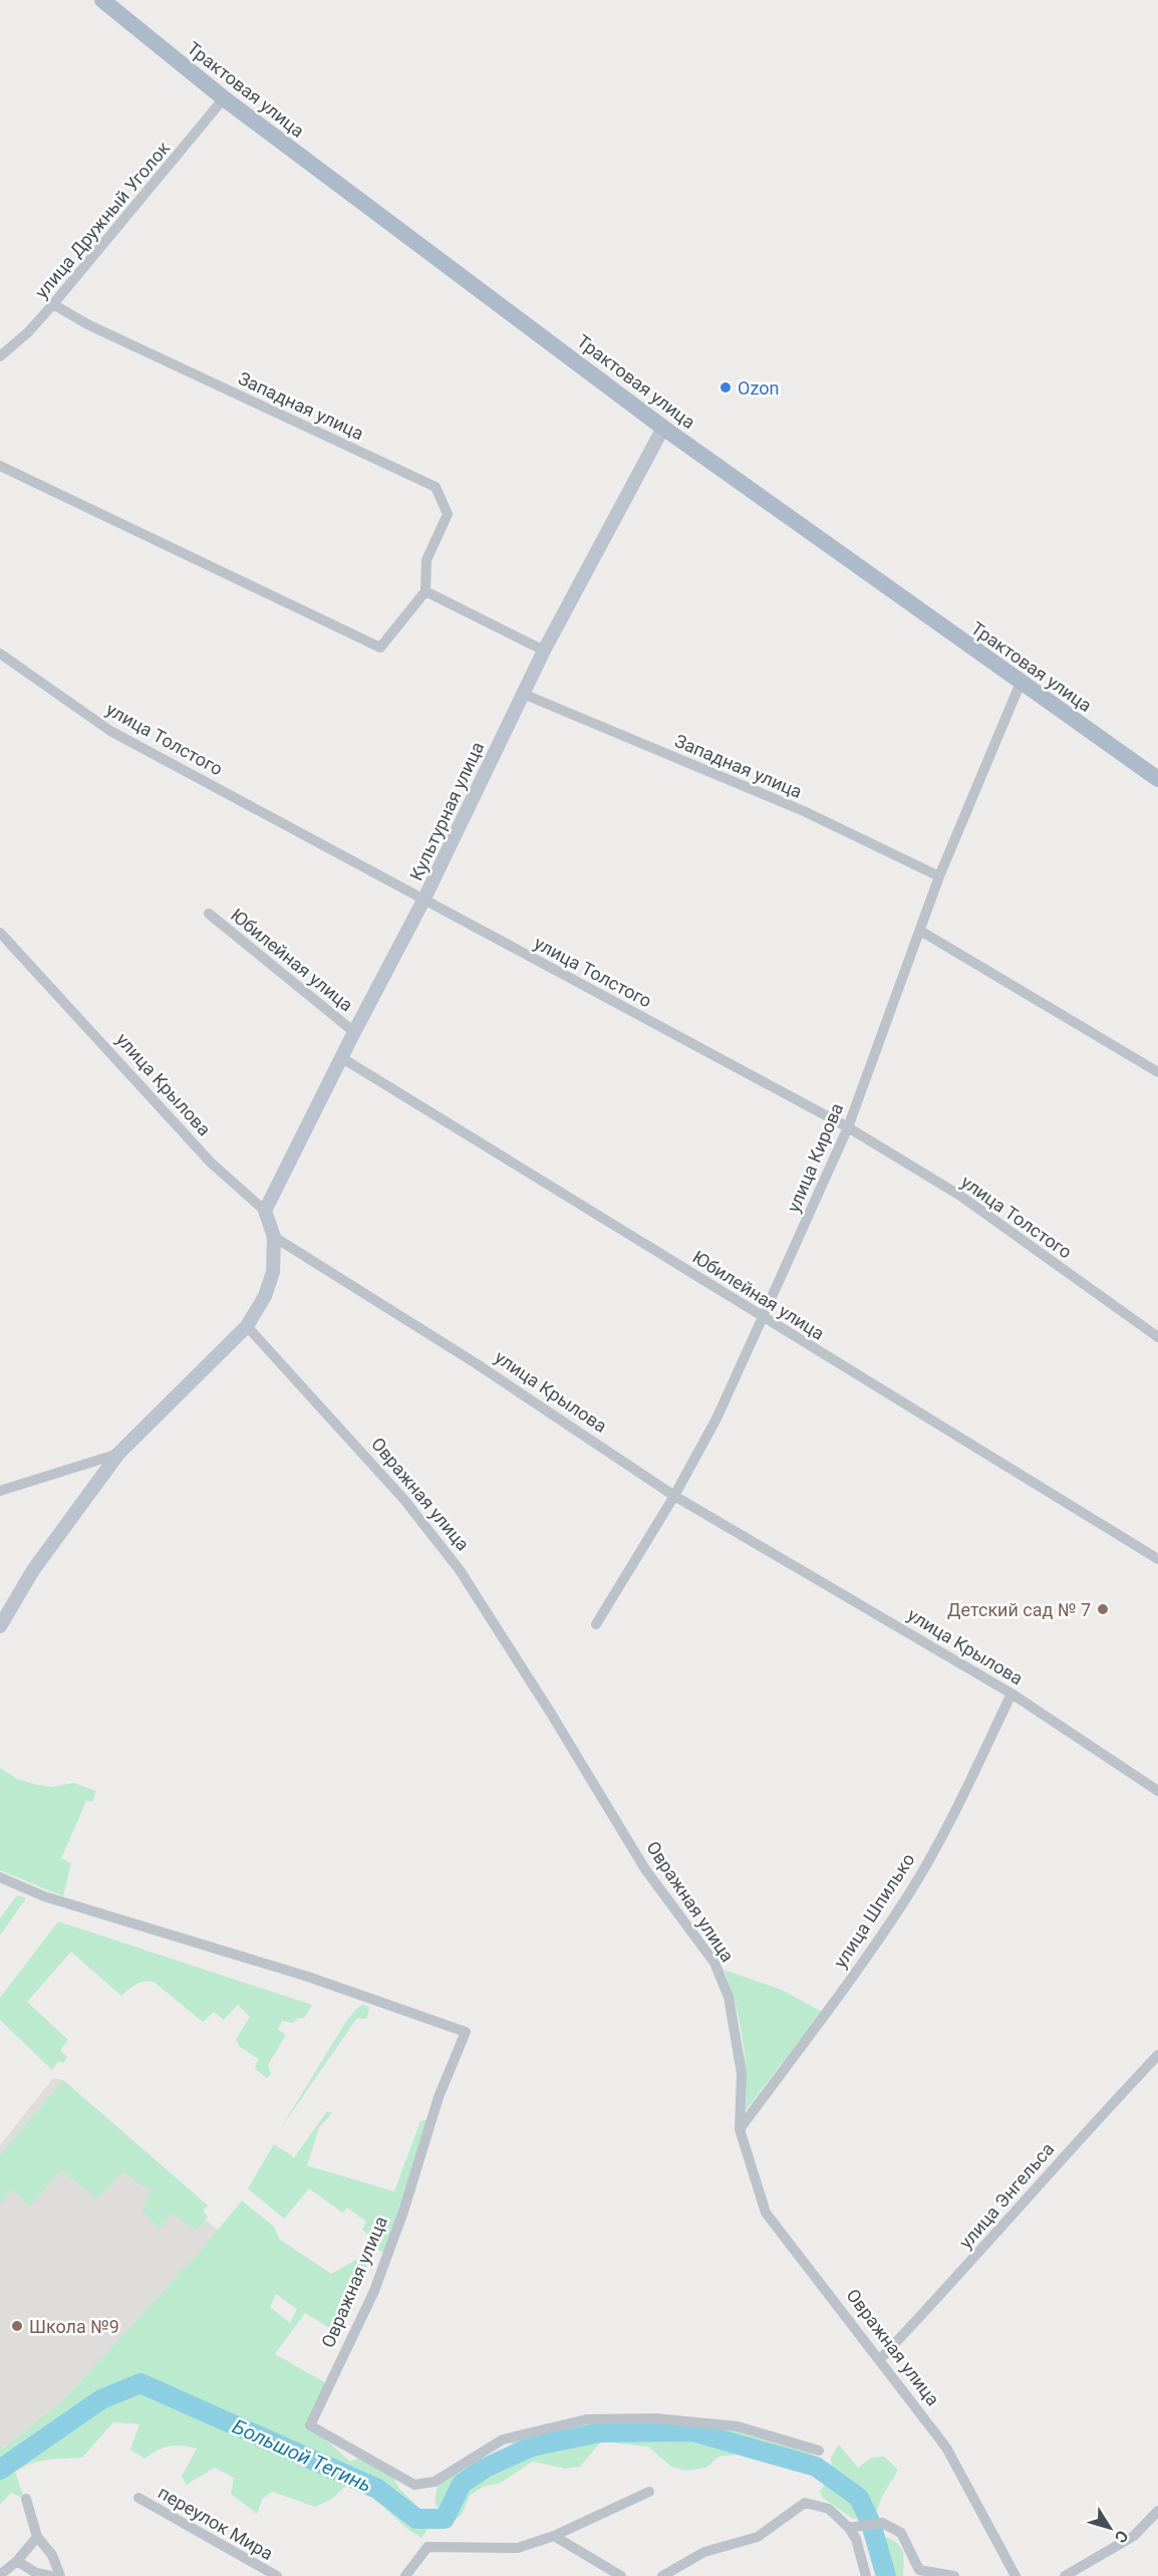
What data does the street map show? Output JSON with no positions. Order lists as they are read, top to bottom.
{
  "streets": {
    "main road": ["Трактовая улица"],
    "street": [
      "улица Дружный Уголок",
      "Западная улица",
      "улица Толстого",
      "Культурная улица",
      "Юбилейная улица",
      "улица Крылова",
      "улица Кирова",
      "Овражная улица",
      "улица Шпилько",
      "улица Энгельса",
      "переулок Мира"
    ]
  },
  "crossings": [
    ["Трактовая улица", "улица Дружный Уголок"],
    ["Трактовая улица", "Культурная улица"],
    ["Трактовая улица", "улица Кирова"],
    ["улица Дружный Уголок", "Западная улица"],
    ["Западная улица", "Культурная улица"],
    ["Западная улица", "улица Кирова"],
    ["улица Толстого", "Культурная улица"],
    ["улица Толстого", "улица Кирова"],
    ["Культурная улица", "Юбилейная улица"],
    ["Культурная улица", "улица Крылова"],
    ["Юбилейная улица", "улица Кирова"],
    ["улица Крылова", "улица Кирова"],
    ["улица Крылова", "улица Шпилько"],
    ["Овражная улица", "улица Шпилько"],
    ["Овражная улица", "улица Энгельса"]
  ],
  "water": ["Большой Тегинь"],
  "places": ["Ozon", "Детский сад № 7", "Школа №9"],
  "north": "bottom right"
}
